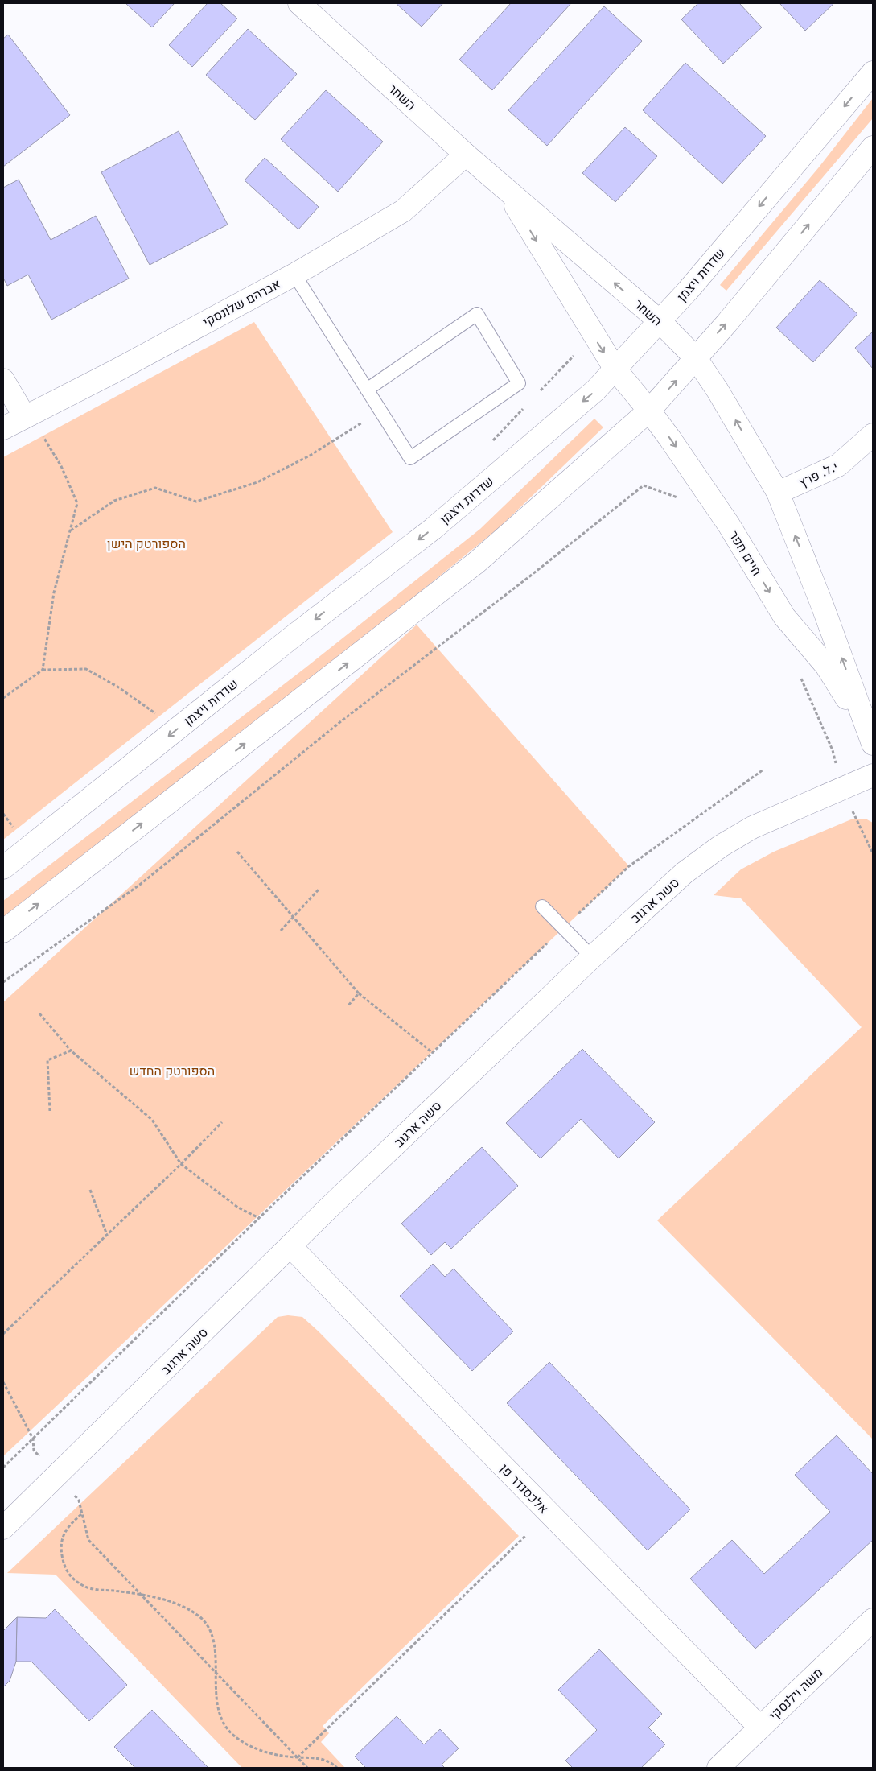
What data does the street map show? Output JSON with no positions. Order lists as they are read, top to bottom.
{
  "streets": {
    "street": [
      "השחר",
      "שדרות ויצמן",
      "אברהם שלונסקי",
      "י.ל. פרץ",
      "חיים חפר",
      "סשה ארגוב",
      "אלכסנדר פן",
      "משה וילנסקי"
    ]
  },
  "crossings": [
    ["השחר", "שדרות ויצמן"],
    ["השחר", "אברהם שלונסקי"],
    ["השחר", "חיים חפר"],
    ["שדרות ויצמן", "חיים חפר"],
    ["י.ל. פרץ", "חיים חפר"],
    ["סשה ארגוב", "אלכסנדר פן"],
    ["אלכסנדר פן", "משה וילנסקי"]
  ],
  "parks": ["הספורטק הישן", "הספורטק החדש"]
}
